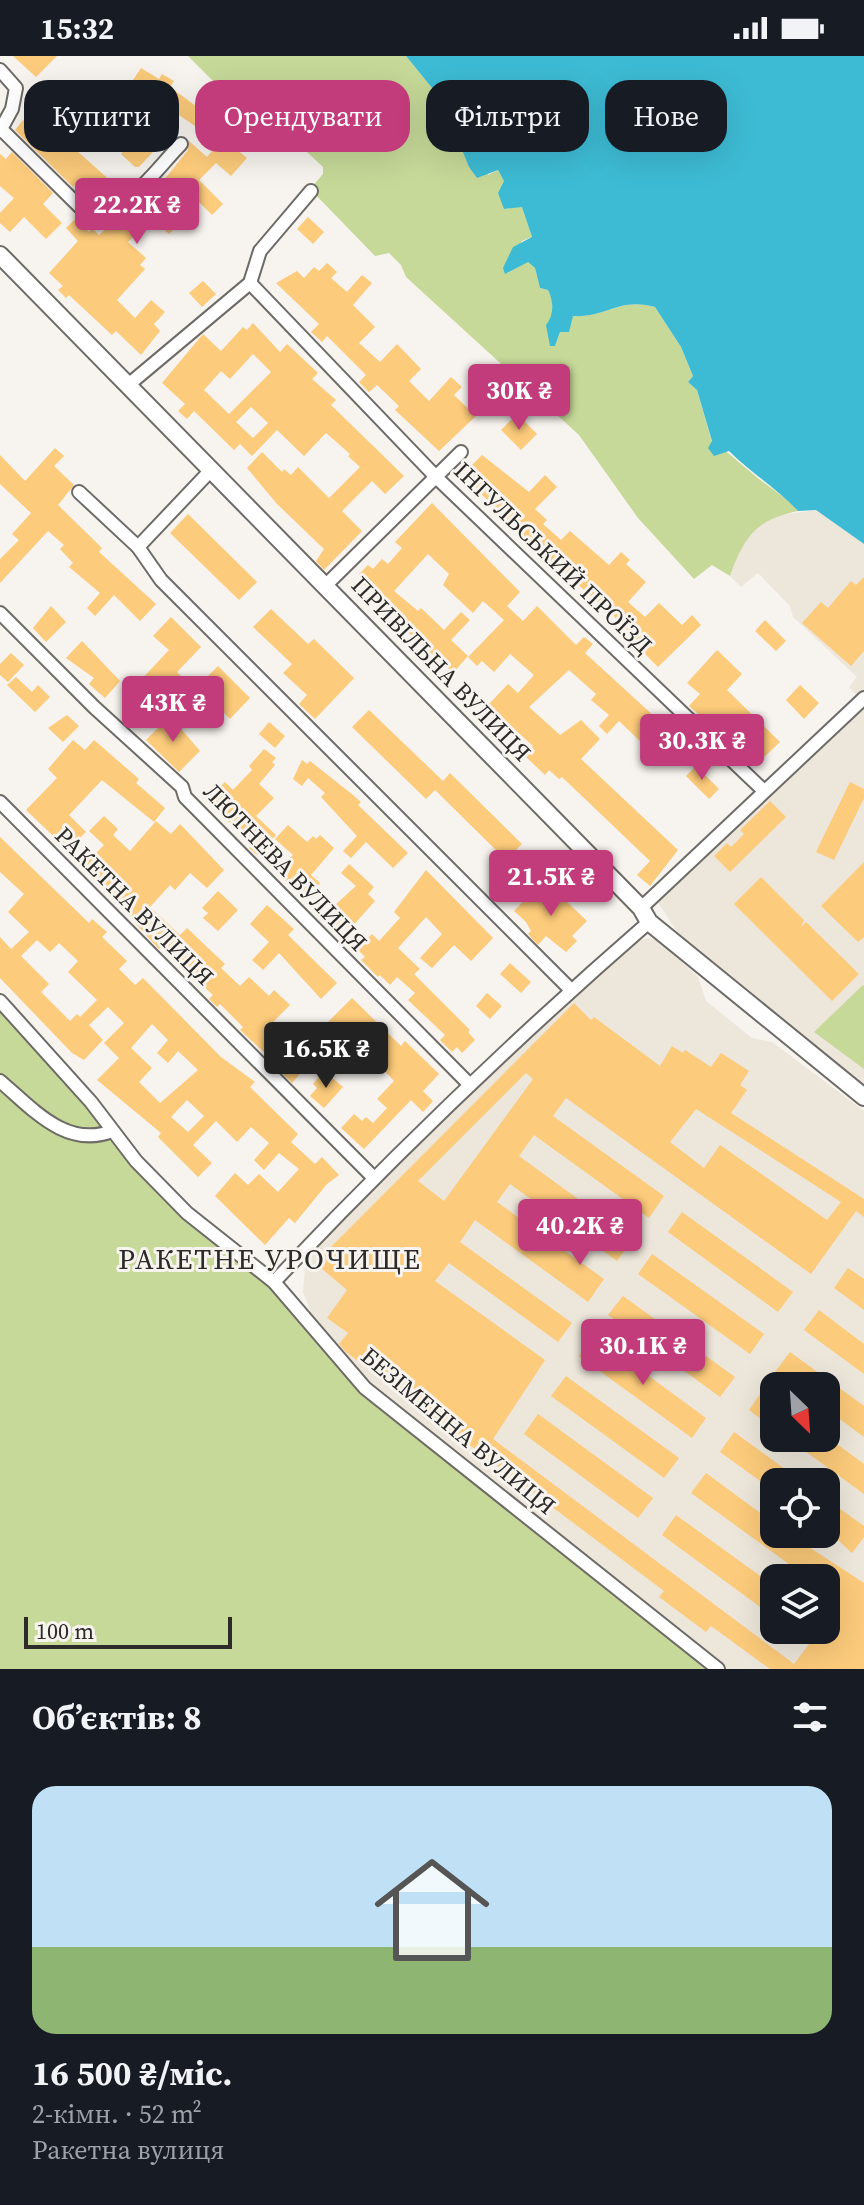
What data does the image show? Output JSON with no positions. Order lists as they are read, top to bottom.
{
  "streets": {
    "street": [
      "ІНГУЛЬСЬКИЙ ПРОЇЗД",
      "ПРИВІЛЬНА ВУЛИЦЯ",
      "ЛЮТНЕВА ВУЛИЦЯ",
      "РАКЕТНА ВУЛИЦЯ",
      "БЕЗІМЕННА ВУЛИЦЯ"
    ]
  },
  "districts": ["РАКЕТНЕ УРОЧИЩЕ"],
  "scale_bar": "100 m",
  "north": "bottom right",
  "page": {
    "status": "15:32",
    "chip": [
      "Купити",
      "Орендувати",
      "Фільтри",
      "Нове"
    ],
    "price": [
      "22.2K ₴",
      "30K ₴",
      "43K ₴",
      "30.3K ₴",
      "21.5K ₴",
      "16.5K ₴",
      "40.2K ₴",
      "30.1K ₴"
    ],
    "scale": "100 m",
    "heading": "Об’єктів: 8",
    "list": [
      {
        "name": "16 500 ₴/міс.",
        "note": "2-кімн. · 52 m² · Ракетна вулиця"
      }
    ]
  }
}
